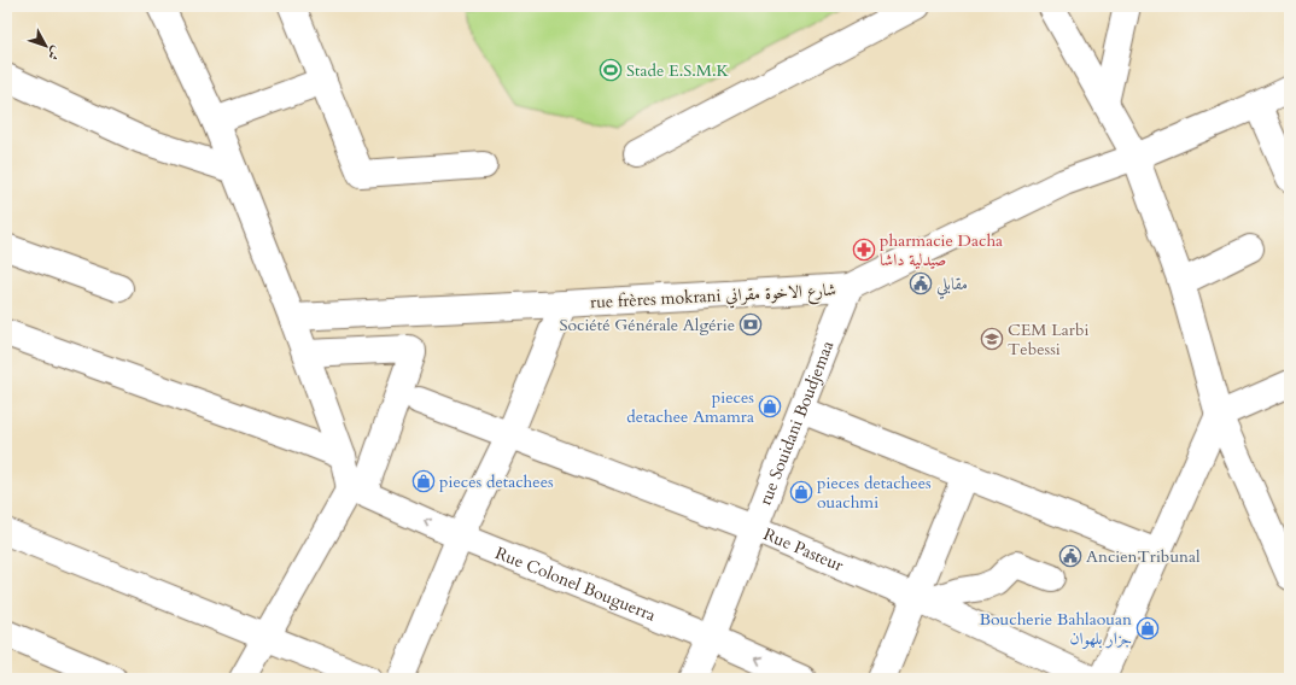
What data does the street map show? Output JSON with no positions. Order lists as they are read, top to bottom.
{
  "streets": {
    "street": [
      "rue frères mokrani شارع الاخوة مقراني",
      "rue Souidani Boudjemaa",
      "Rue Pasteur",
      "Rue Colonel Bouguerra"
    ]
  },
  "crossings": [
    ["rue frères mokrani شارع الاخوة مقراني", "rue Souidani Boudjemaa"],
    ["rue Souidani Boudjemaa", "Rue Pasteur"],
    ["rue Souidani Boudjemaa", "Rue Colonel Bouguerra"]
  ],
  "places": {
    "sports": ["Stade E.S.M.K"],
    "pharmacy": ["pharmacie Dacha صيدلية داشا"],
    "public building": ["مقابلي", "AncienTribunal"],
    "bank": ["Société Générale Algérie"],
    "school or university": ["CEM Larbi Tebessi"],
    "shop": [
      "pieces detachee Amamra",
      "pieces detachees",
      "pieces detachees ouachmi",
      "Boucherie Bahlaouan جزار بلهوان"
    ]
  },
  "north": "bottom right"
}
